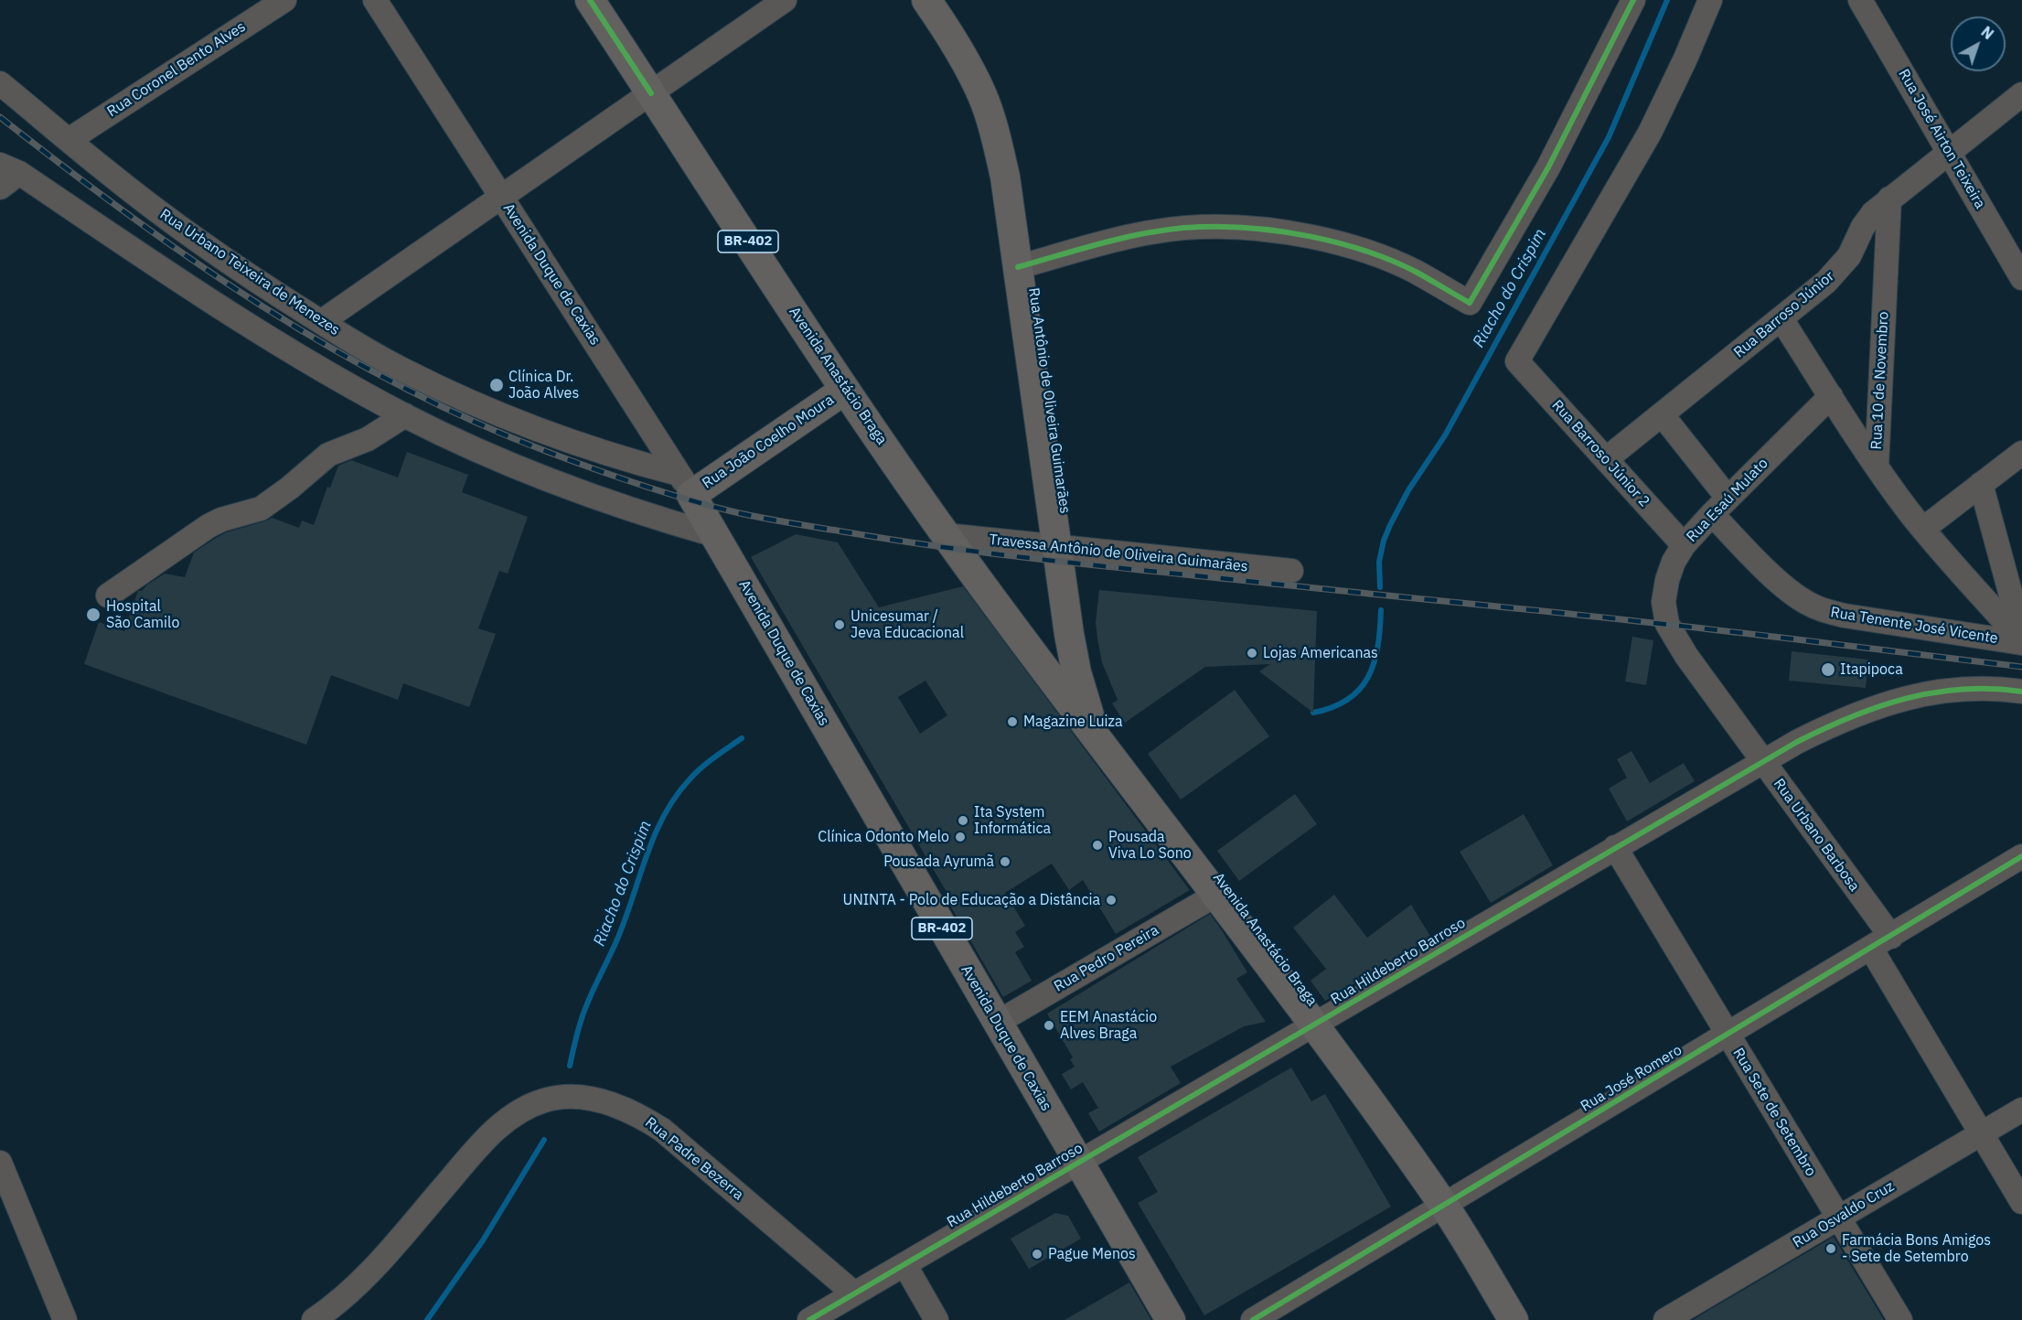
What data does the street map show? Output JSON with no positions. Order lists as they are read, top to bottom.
{
  "streets": {
    "main road": [
      "BR-402",
      "Avenida Duque de Caxias",
      "Avenida Anastácio Braga",
      "Rua Antônio de Oliveira Guimarães",
      "Rua João Coelho Moura"
    ],
    "street": [
      "Rua Coronel Bento Alves",
      "Rua José Airton Teixeira",
      "Rua Urbano Teixeira de Menezes",
      "Rua Barroso Júnior",
      "Rua 10 de Novembro",
      "Rua Barroso Júnior 2",
      "Rua Esaú Mulato",
      "Travessa Antônio de Oliveira Guimarães",
      "Rua Tenente José Vicente",
      "Rua Urbano Barbosa",
      "Rua Pedro Pereira",
      "Rua Hildeberto Barroso",
      "Rua José Romero",
      "Rua Sete de Setembro",
      "Rua Padre Bezerra",
      "Rua Osvaldo Cruz"
    ]
  },
  "crossings": [
    ["Rua Coronel Bento Alves", "Rua Urbano Teixeira de Menezes"],
    ["Rua José Airton Teixeira", "Rua Barroso Júnior"],
    ["Rua Urbano Teixeira de Menezes", "Avenida Duque de Caxias"],
    ["Rua Urbano Teixeira de Menezes", "Rua João Coelho Moura"],
    ["Avenida Duque de Caxias", "Rua João Coelho Moura"],
    ["Avenida Duque de Caxias", "Rua Pedro Pereira"],
    ["Avenida Duque de Caxias", "Rua Hildeberto Barroso"],
    ["Rua Barroso Júnior", "Rua 10 de Novembro"],
    ["Rua Barroso Júnior", "Rua Barroso Júnior 2"],
    ["Rua Barroso Júnior", "Rua Tenente José Vicente"],
    ["Avenida Anastácio Braga", "Rua Antônio de Oliveira Guimarães"],
    ["Avenida Anastácio Braga", "Rua João Coelho Moura"],
    ["Avenida Anastácio Braga", "Travessa Antônio de Oliveira Guimarães"],
    ["Avenida Anastácio Braga", "Rua Pedro Pereira"],
    ["Avenida Anastácio Braga", "Rua Hildeberto Barroso"],
    ["Avenida Anastácio Braga", "Rua José Romero"],
    ["Rua 10 de Novembro", "Rua Tenente José Vicente"],
    ["Rua Antônio de Oliveira Guimarães", "Travessa Antônio de Oliveira Guimarães"],
    ["Rua Barroso Júnior 2", "Rua Esaú Mulato"],
    ["Rua Esaú Mulato", "Rua Tenente José Vicente"],
    ["Rua Esaú Mulato", "Rua Urbano Barbosa"],
    ["Rua Urbano Barbosa", "Rua Hildeberto Barroso"],
    ["Rua Urbano Barbosa", "Rua José Romero"],
    ["Rua Hildeberto Barroso", "Rua Sete de Setembro"],
    ["Rua Hildeberto Barroso", "Rua Padre Bezerra"],
    ["Rua José Romero", "Rua Sete de Setembro"],
    ["Rua Sete de Setembro", "Rua Osvaldo Cruz"]
  ],
  "water": ["Riacho do Crispim"],
  "places": [
    "Clínica Dr. João Alves",
    "Hospital São Camilo",
    "Unicesumar / Jeva Educacional",
    "Lojas Americanas",
    "Itapipoca",
    "Magazine Luiza",
    "Ita System Informática",
    "Clínica Odonto Melo",
    "Pousada Viva Lo Sono",
    "Pousada Ayrumã",
    "UNINTA - Polo de Educação a Distância",
    "EEM Anastácio Alves Braga",
    "Farmácia Bons Amigos - Sete de Setembro",
    "Pague Menos"
  ],
  "north": "top right"
}
